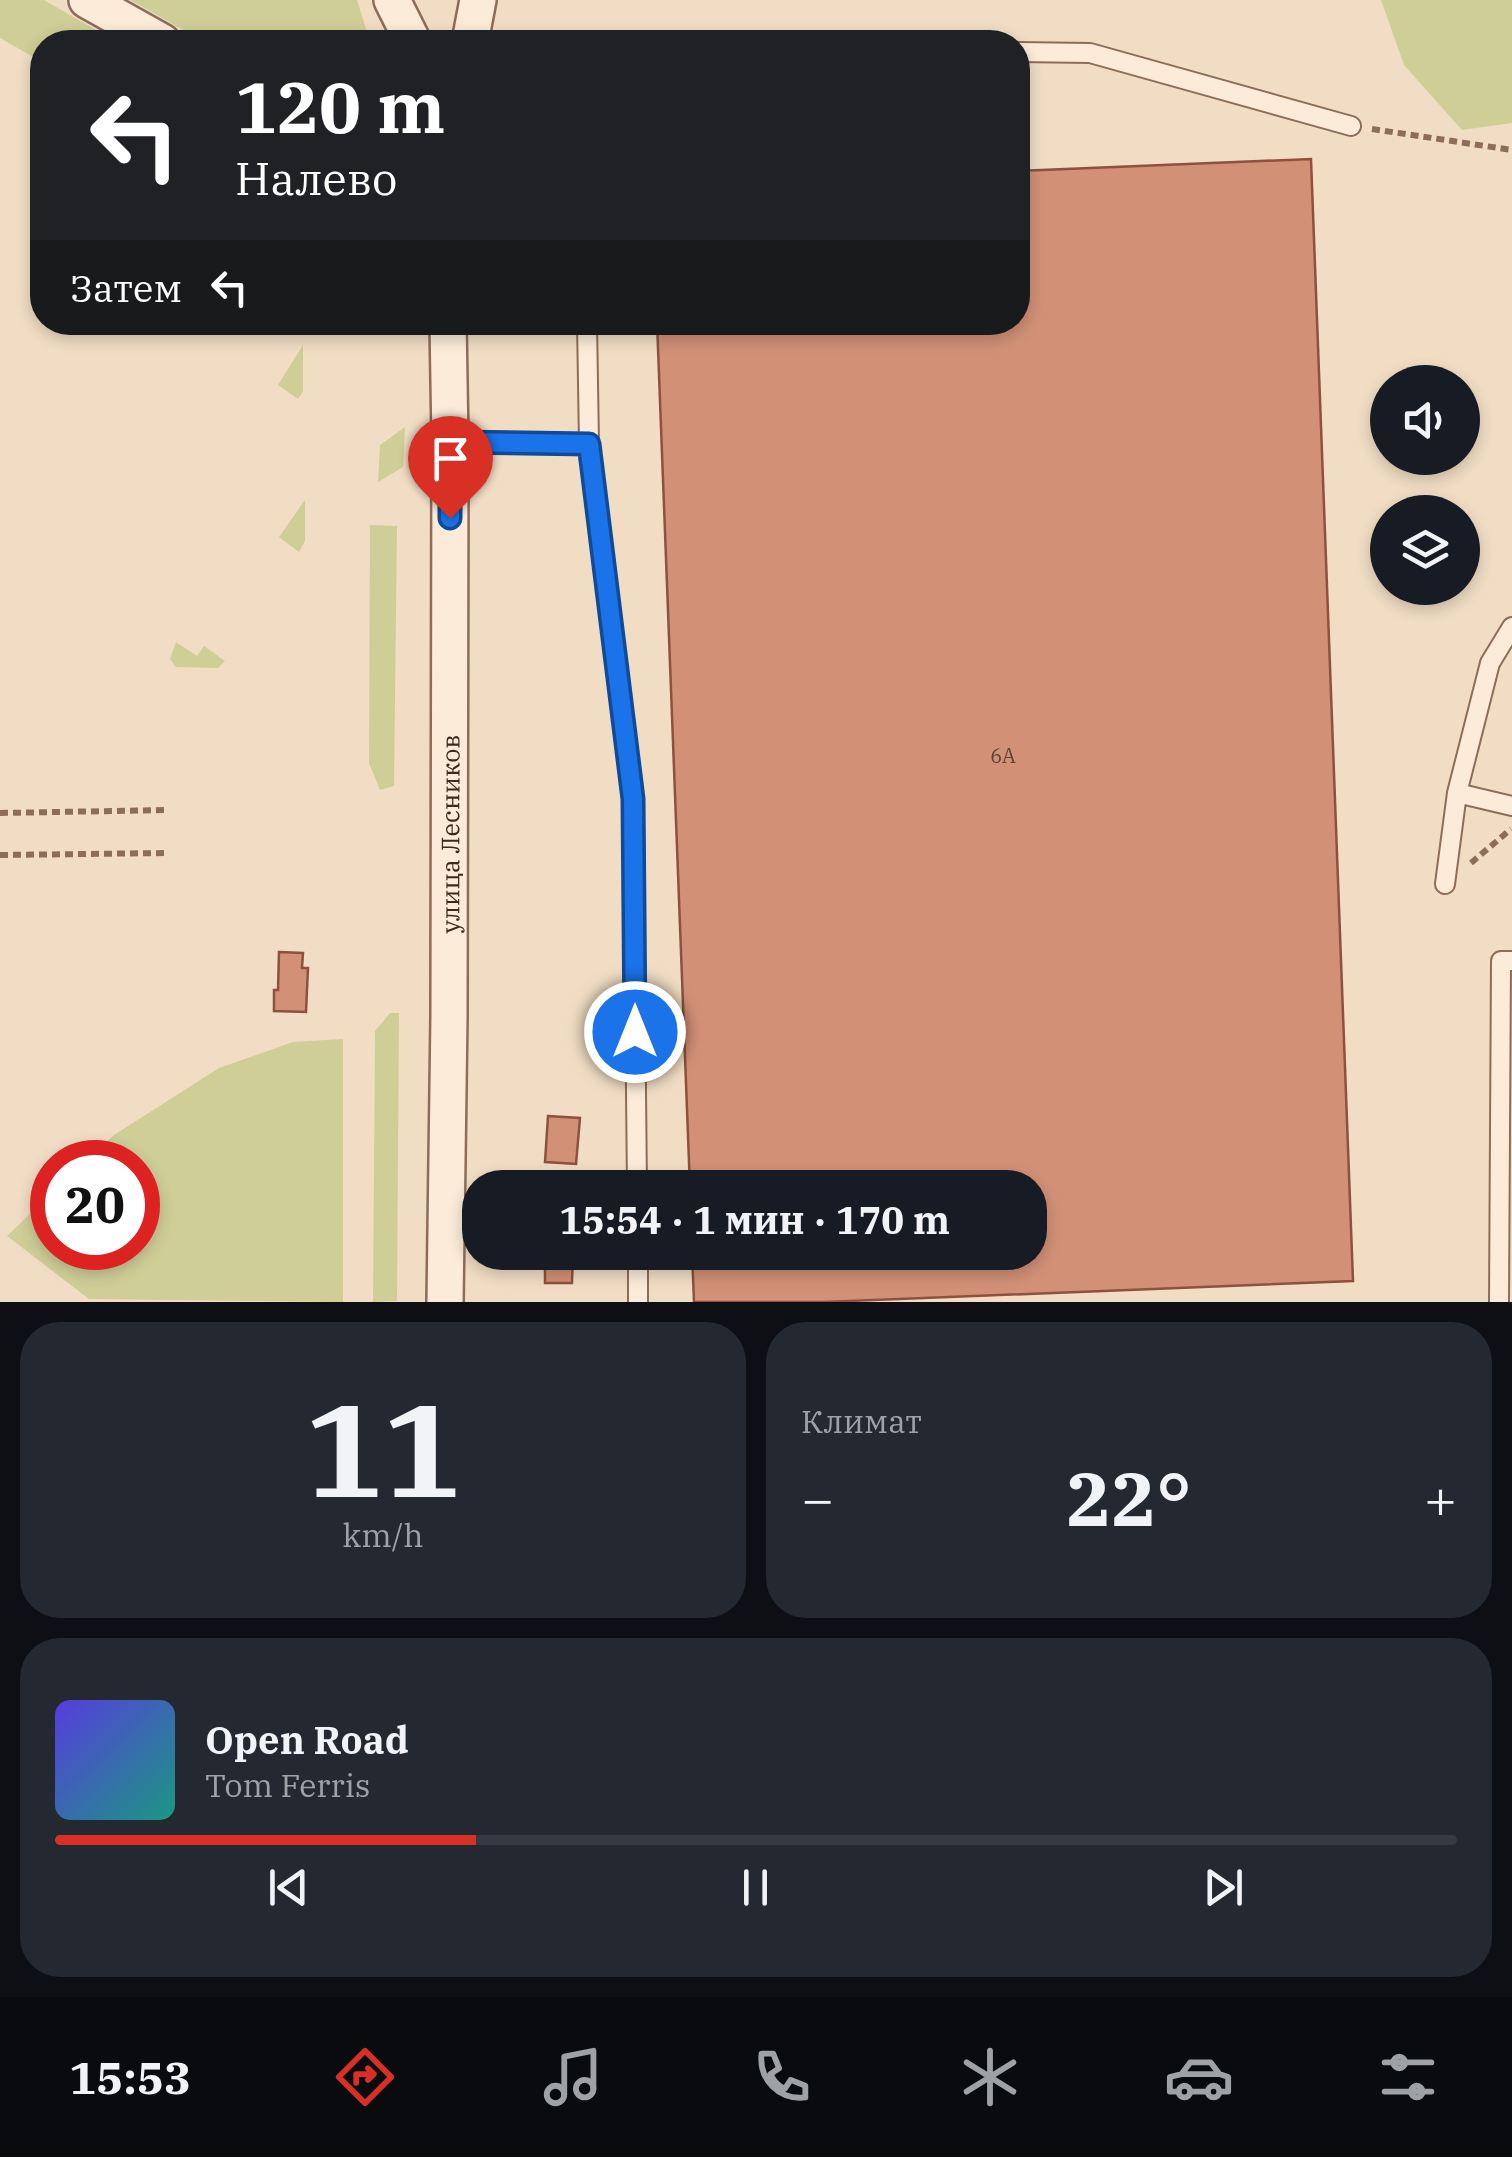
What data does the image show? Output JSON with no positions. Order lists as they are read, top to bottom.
{
  "streets": {
    "street": ["улица Лесников"]
  },
  "house_numbers": ["6А"],
  "page": {
    "turn": ["120 m", "Налево"],
    "then": "Затем",
    "limit": "20",
    "trip": "15:54 · 1 мин · 170 m",
    "tile": [
      ["11", "km/h"],
      "Климат"
    ],
    "heat": ["−", "22°", "+"],
    "song": ["Open Road", "Tom Ferris"],
    "tabs": "15:53"
  }
}
